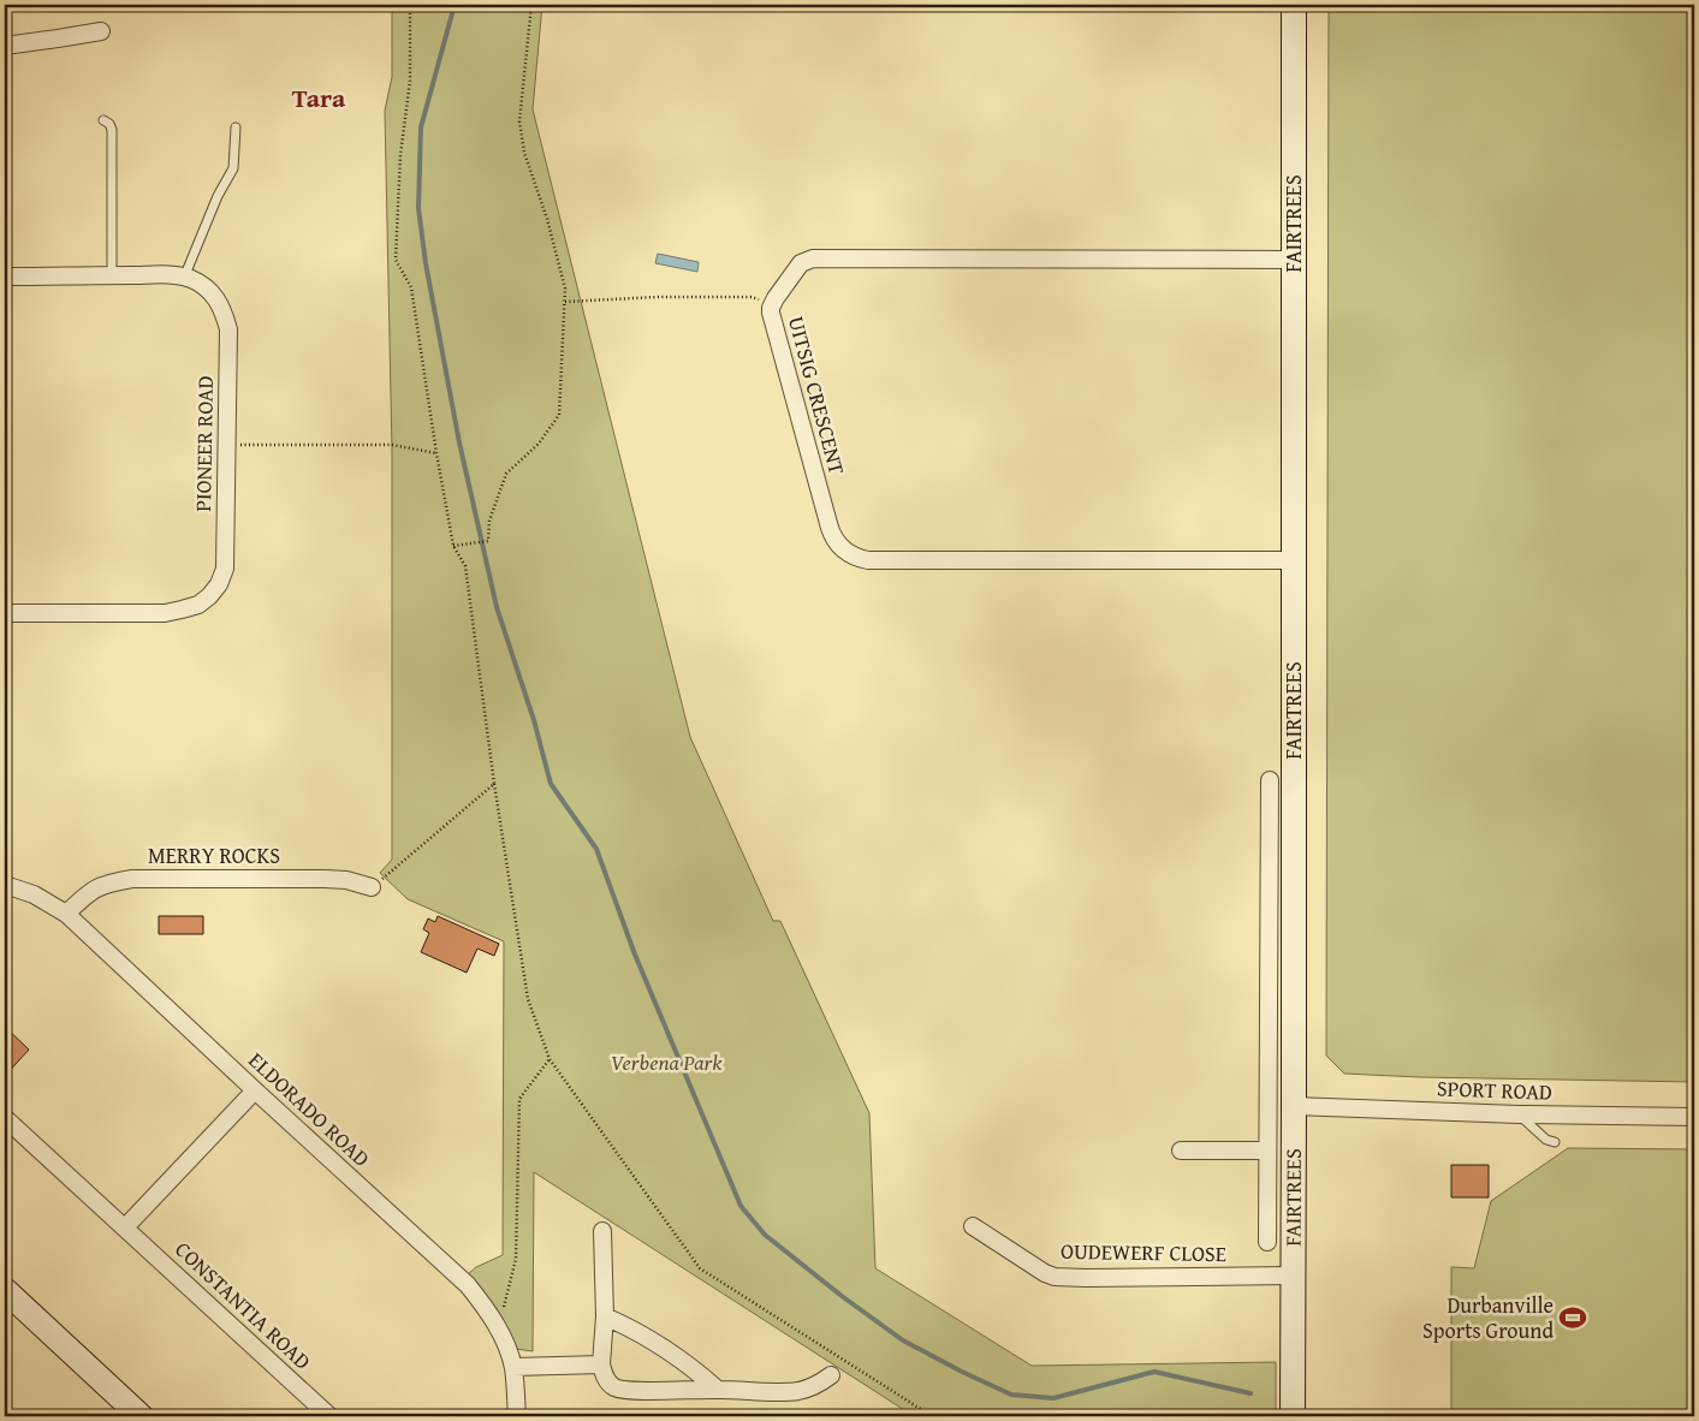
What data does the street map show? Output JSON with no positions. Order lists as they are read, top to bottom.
{
  "streets": {
    "main road": ["FAIRTREES"],
    "street": [
      "UITSIG CRESCENT",
      "PIONEER ROAD",
      "MERRY ROCKS",
      "SPORT ROAD",
      "ELDORADO ROAD",
      "OUDEWERF CLOSE",
      "CONSTANTIA ROAD"
    ]
  },
  "crossings": [
    ["FAIRTREES", "UITSIG CRESCENT"],
    ["FAIRTREES", "SPORT ROAD"],
    ["FAIRTREES", "OUDEWERF CLOSE"],
    ["MERRY ROCKS", "ELDORADO ROAD"]
  ],
  "districts": ["Tara"],
  "parks": ["Verbena Park"],
  "places": {
    "sports": ["Durbanville Sports Ground"]
  }
}
